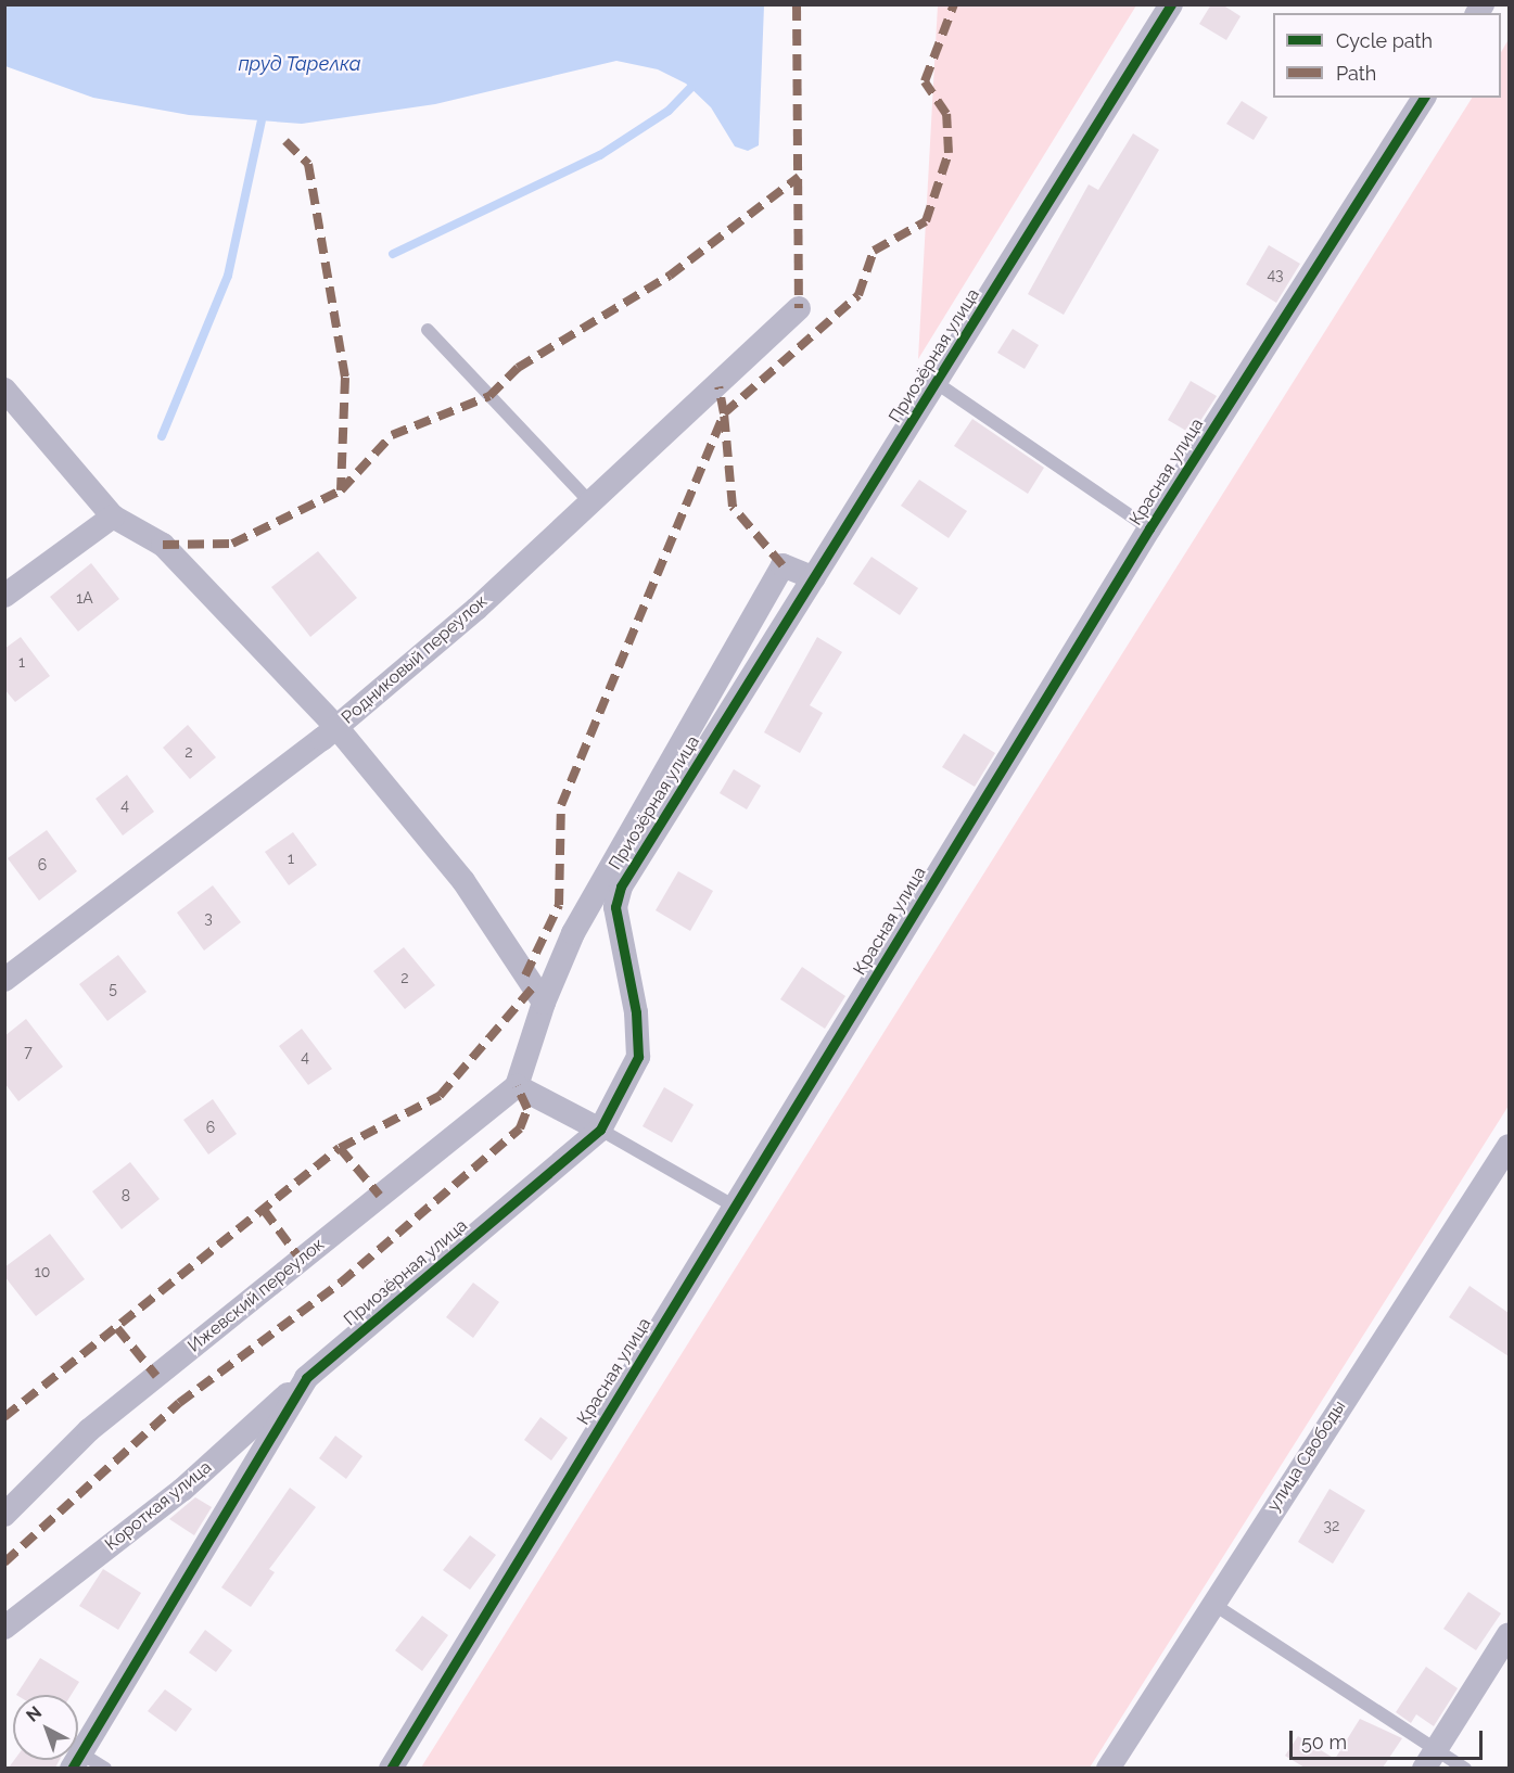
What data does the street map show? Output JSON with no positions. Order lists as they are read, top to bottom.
{
  "streets": {
    "street": [
      "Приозёрная улица",
      "Красная улица",
      "Родниковый переулок",
      "Ижевский переулок",
      "улица Свободы",
      "Короткая улица"
    ]
  },
  "crossings": [
    ["Приозёрная улица", "Короткая улица"]
  ],
  "water": ["пруд Тарелка"],
  "house_numbers": [
    "43",
    "1А",
    "1",
    "2",
    "4",
    "1",
    "6",
    "3",
    "2",
    "5",
    "7",
    "4",
    "6",
    "8",
    "10",
    "32"
  ],
  "legend": ["Cycle path", "Path"],
  "scale_bar": "50 m",
  "north": "top left"
}
